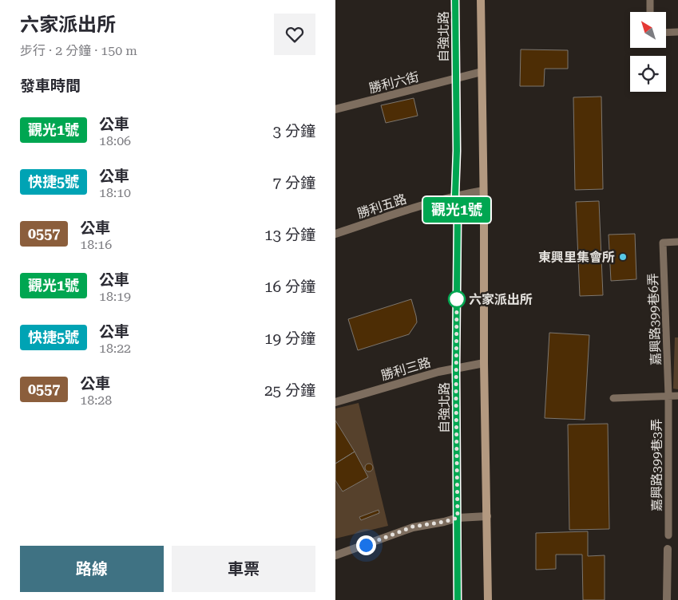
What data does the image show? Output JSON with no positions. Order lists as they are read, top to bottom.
{
  "streets": {
    "main road": ["自強北路"],
    "street": ["勝利六街", "勝利五路", "勝利三路"],
    "lane": ["嘉興路399巷6弄", "嘉興路399巷3弄"]
  },
  "crossings": [
    ["自強北路", "勝利六街"],
    ["自強北路", "勝利五路"],
    ["自強北路", "勝利三路"],
    ["嘉興路399巷6弄", "嘉興路399巷3弄"]
  ],
  "places": ["東興里集會所", "六家派出所"],
  "lines": ["bus line 觀光1號"],
  "north": "top left",
  "page": {
    "heading": [
      ["六家派出所", "步行 · 2 分鐘 · 150 m"],
      "發車時間"
    ],
    "on_map": "觀光1號",
    "list": [
      {
        "mark": "觀光1號",
        "name": "公車",
        "note": "18:06",
        "value": "3 分鐘"
      },
      {
        "mark": "快捷5號",
        "name": "公車",
        "note": "18:10",
        "value": "7 分鐘"
      },
      {
        "mark": "0557",
        "name": "公車",
        "note": "18:16",
        "value": "13 分鐘"
      },
      {
        "mark": "觀光1號",
        "name": "公車",
        "note": "18:19",
        "value": "16 分鐘"
      },
      {
        "mark": "快捷5號",
        "name": "公車",
        "note": "18:22",
        "value": "19 分鐘"
      },
      {
        "mark": "0557",
        "name": "公車",
        "note": "18:28",
        "value": "25 分鐘"
      }
    ],
    "buttons": ["路線", "車票"]
  }
}
